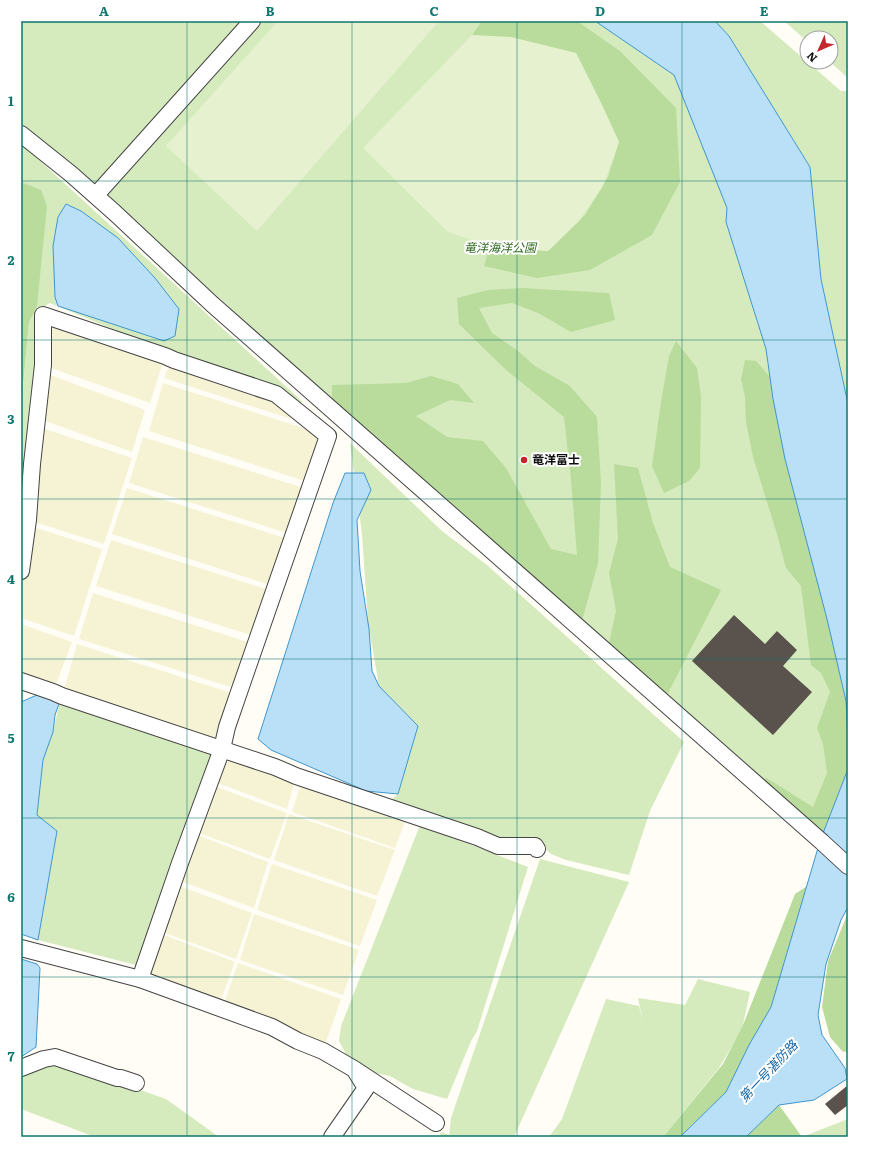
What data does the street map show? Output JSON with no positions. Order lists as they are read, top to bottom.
{
  "water": ["第一号湛防路"],
  "parks": ["竜洋海洋公園"],
  "places": ["竜洋富士"],
  "north": "bottom left",
  "grid": {
    "columns": [
      "A",
      "B",
      "C",
      "D",
      "E"
    ],
    "rows": [
      "1",
      "2",
      "3",
      "4",
      "5",
      "6",
      "7"
    ]
  }
}
